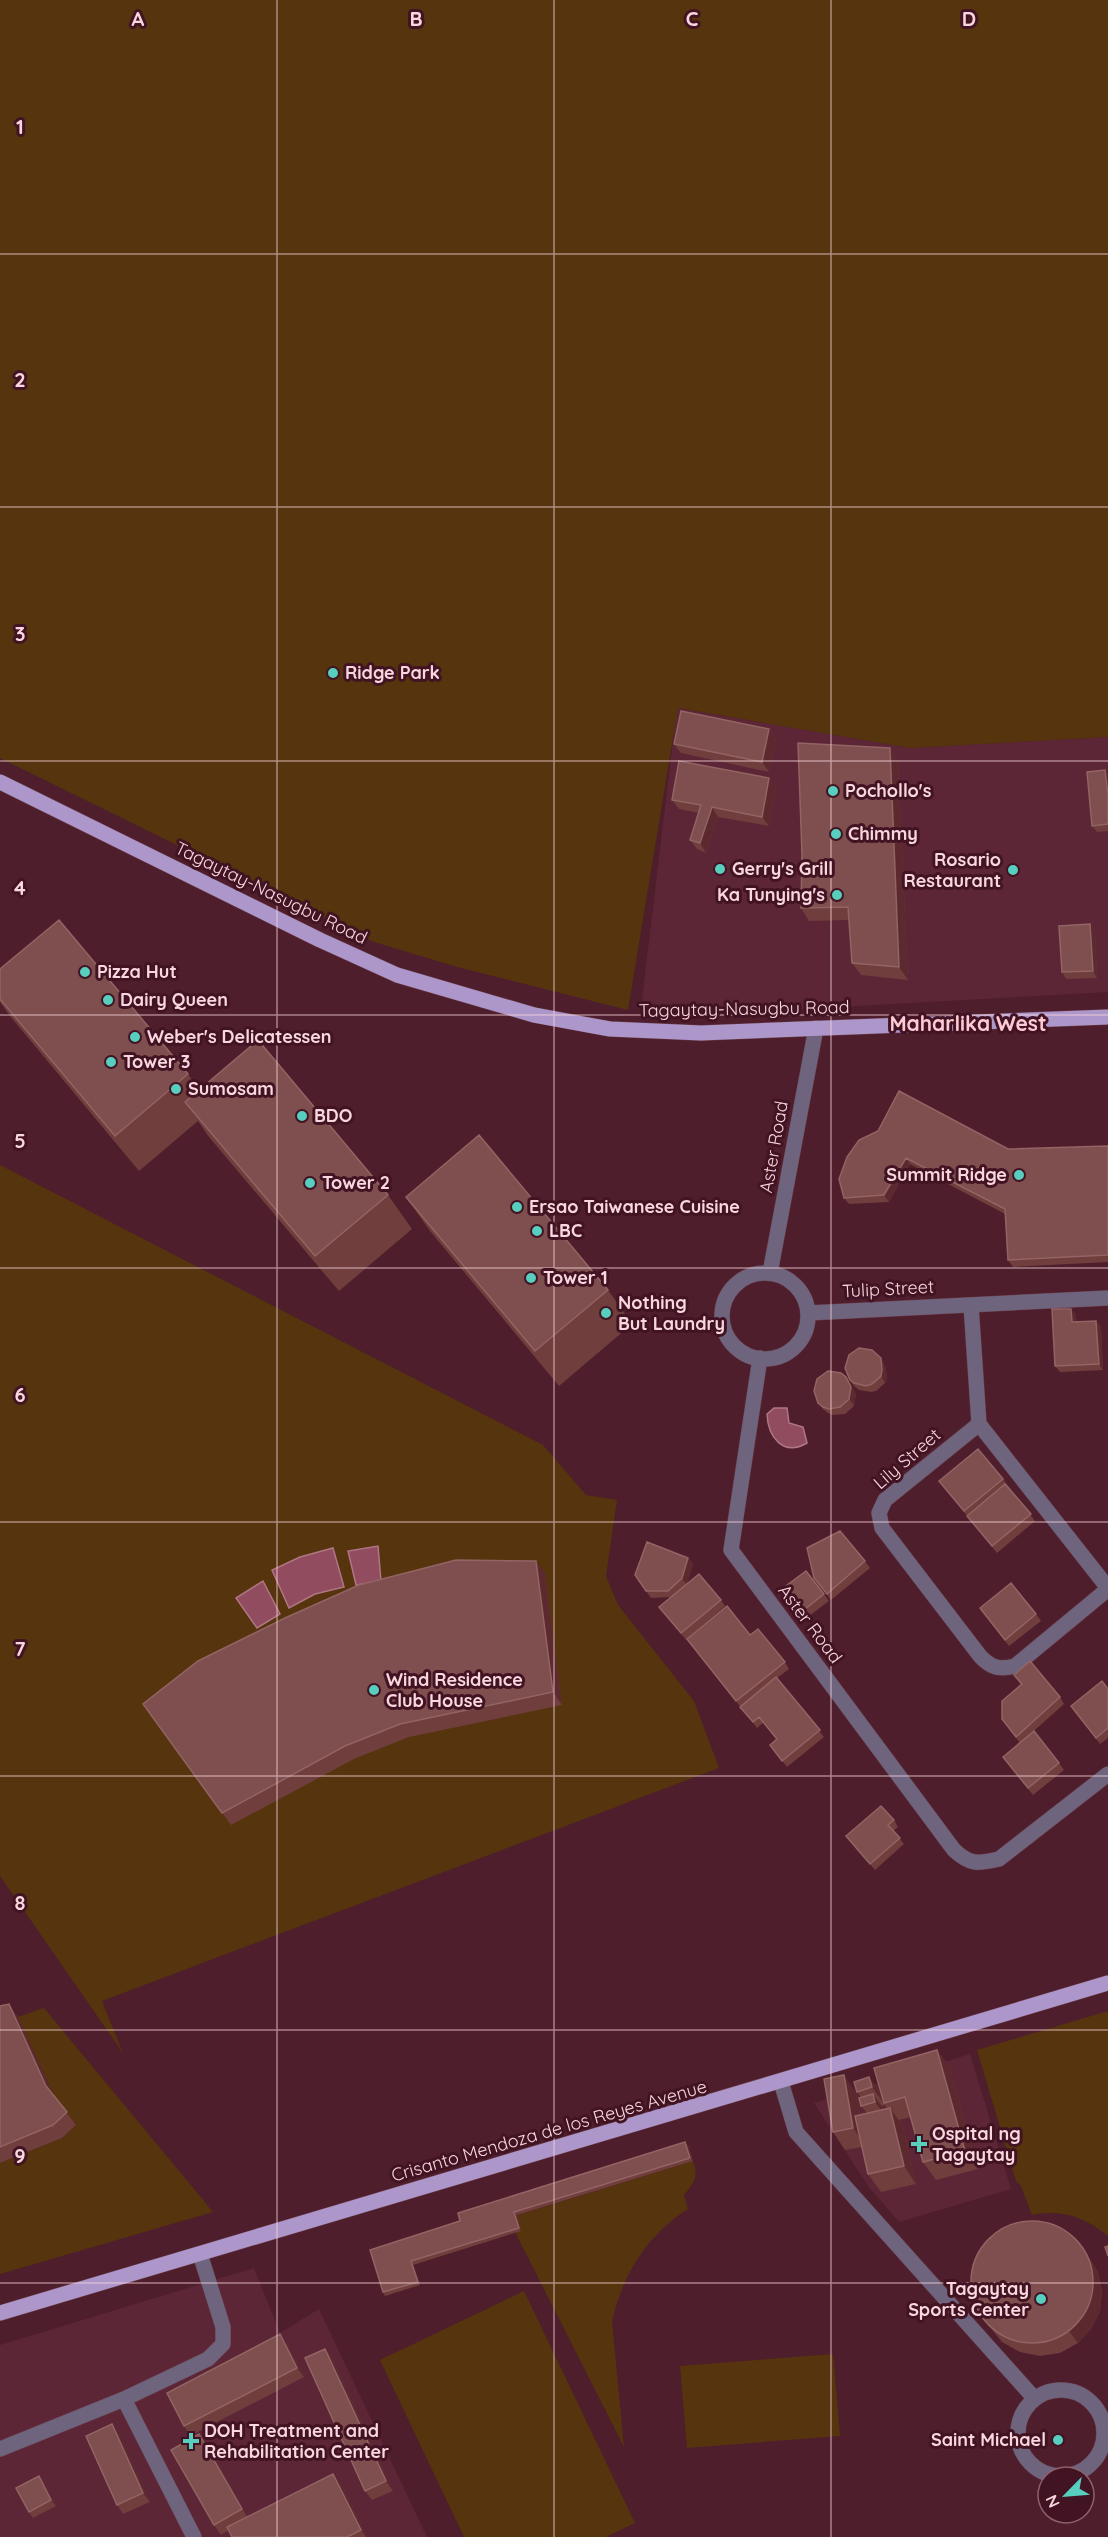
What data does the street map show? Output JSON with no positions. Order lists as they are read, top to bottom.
{
  "streets": {
    "main road": ["Tagaytay-Nasugbu Road", "Crisanto Mendoza de los Reyes Avenue"],
    "street": ["Aster Road", "Tulip Street", "Lily Street"]
  },
  "crossings": [
    ["Tagaytay-Nasugbu Road", "Aster Road"],
    ["Aster Road", "Tulip Street"]
  ],
  "districts": ["Maharlika West"],
  "places": {
    "other": [
      "Ridge Park",
      "Pochollo's",
      "Chimmy",
      "Gerry's Grill",
      "Rosario Restaurant",
      "Ka Tunying's",
      "Pizza Hut",
      "Dairy Queen",
      "Weber's Delicatessen",
      "Tower 3",
      "Sumosam",
      "BDO",
      "Summit Ridge",
      "Tower 2",
      "Ersao Taiwanese Cuisine",
      "LBC",
      "Tower 1",
      "Nothing But Laundry",
      "Wind Residence Club House",
      "Tagaytay Sports Center",
      "Saint Michael"
    ],
    "health": ["Ospital ng Tagaytay", "DOH Treatment and Rehabilitation Center"]
  },
  "north": "bottom left",
  "grid": {
    "columns": [
      "A",
      "B",
      "C",
      "D"
    ],
    "rows": [
      "1",
      "2",
      "3",
      "4",
      "5",
      "6",
      "7",
      "8",
      "9"
    ]
  }
}
